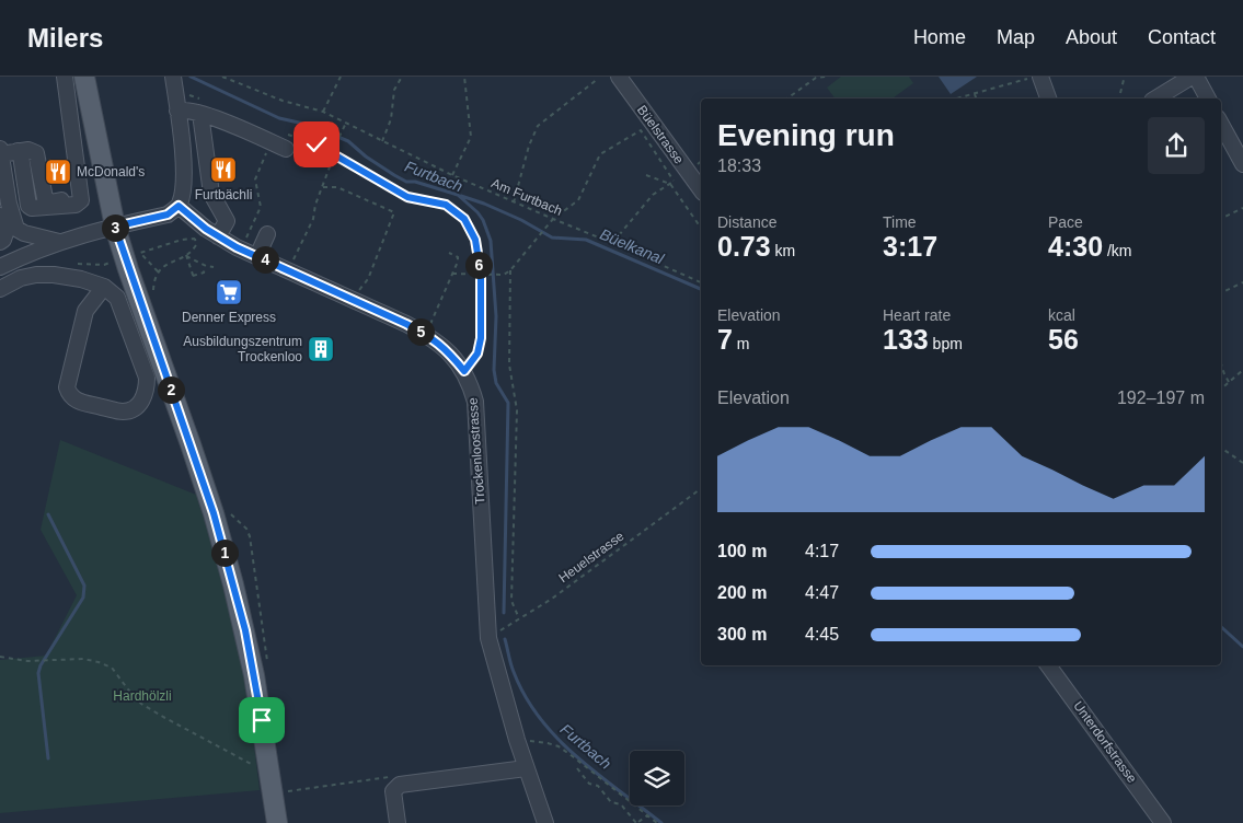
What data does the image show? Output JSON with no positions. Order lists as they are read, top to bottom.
{
  "streets": {
    "street": ["Büelstrasse", "Trockenloostrasse", "Unterdorfstrasse"],
    "path": ["Am Furtbach", "Heuelstrasse"]
  },
  "crossings": [
    ["Trockenloostrasse", "Heuelstrasse"]
  ],
  "water": ["Furtbach", "Büelkanal"],
  "parks": ["Hardhölzli"],
  "places": {
    "restaurant": ["Furtbächli", "McDonald's"],
    "supermarket": ["Denner Express"],
    "building": ["Ausbildungszentrum Trockenloo"]
  },
  "page": {
    "header": "Milers",
    "nav": [
      "Home",
      "Map",
      "About",
      "Contact"
    ],
    "heading": ["Evening run", "18:33"],
    "stats": [
      ["Distance", "0.73 km"],
      ["Time", "3:17"],
      ["Pace", "4:30 /km"],
      ["Elevation", "7 m"],
      ["Heart rate", "133 bpm"],
      ["kcal", "56"]
    ],
    "pins": [
      "3",
      "4",
      "6",
      "5",
      "2",
      "1"
    ],
    "chart": ["Elevation", "192–197 m"],
    "list": [
      {
        "name": "100 m",
        "note": "4:17"
      },
      {
        "name": "200 m",
        "note": "4:47"
      },
      {
        "name": "300 m",
        "note": "4:45"
      }
    ]
  }
}
